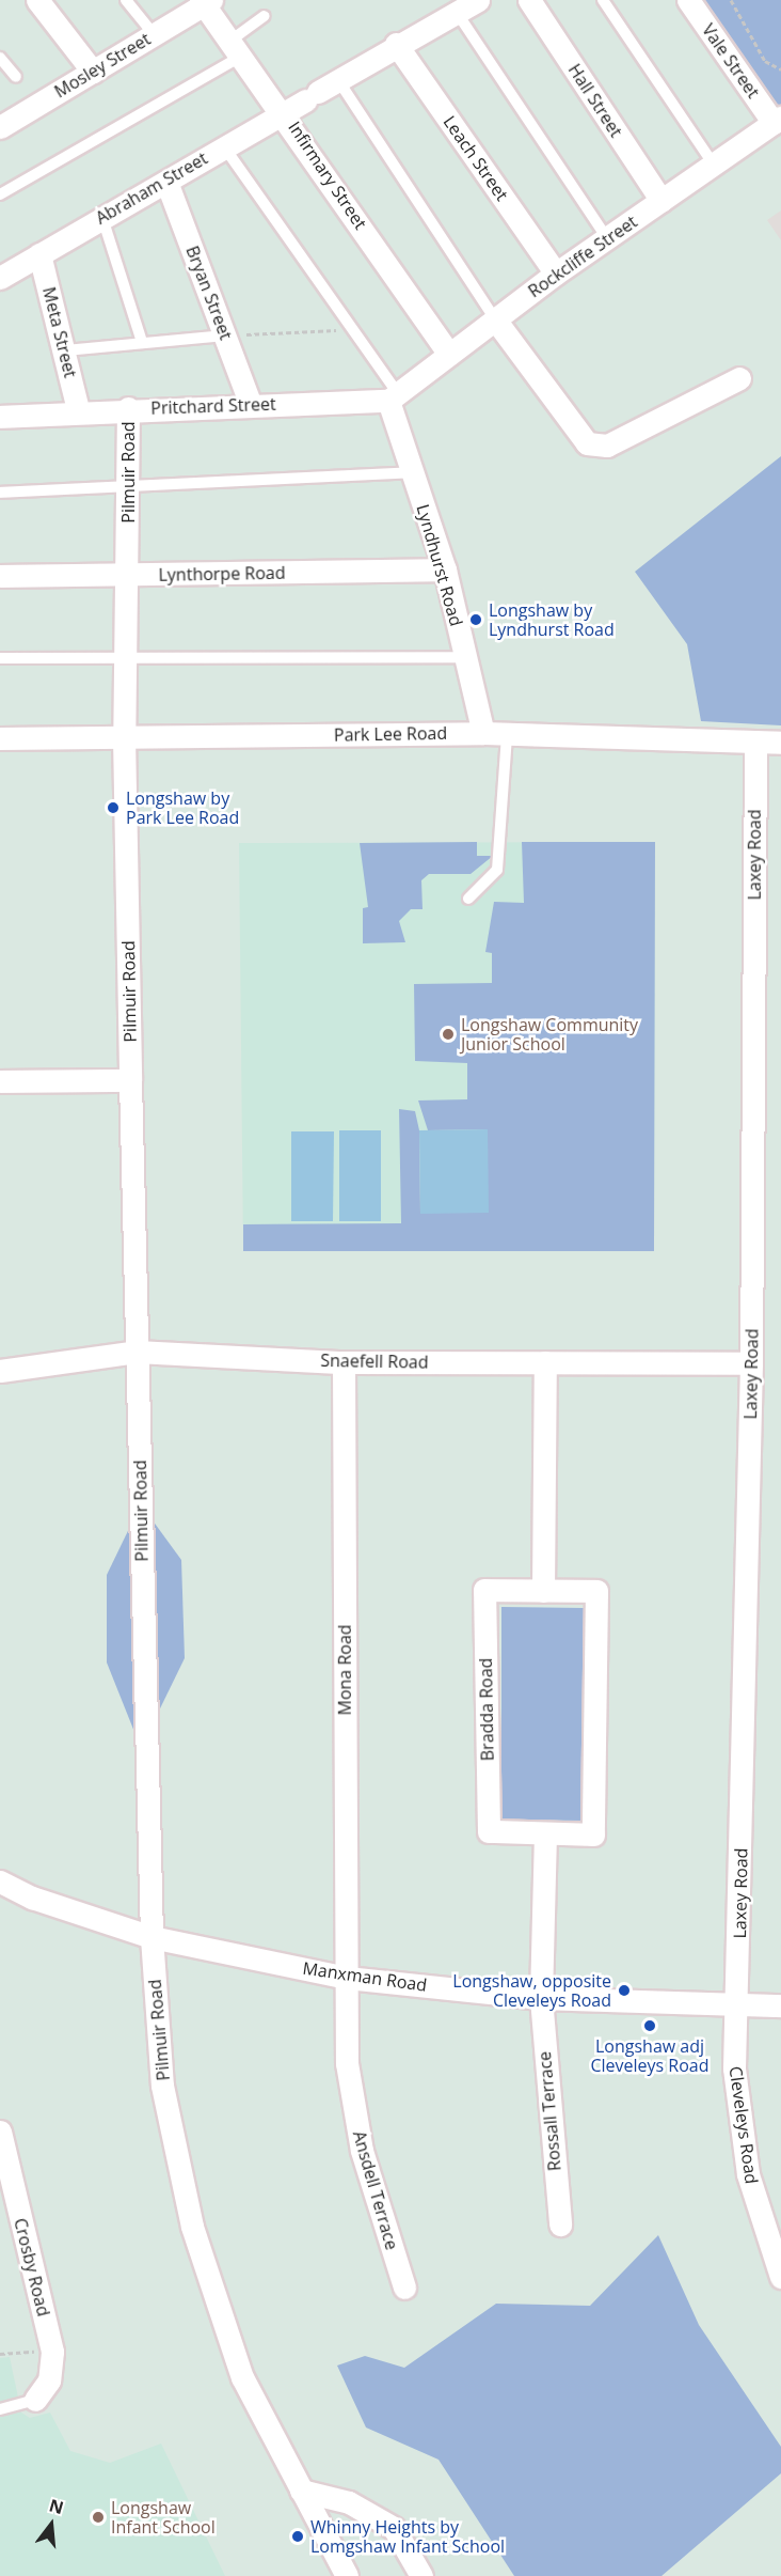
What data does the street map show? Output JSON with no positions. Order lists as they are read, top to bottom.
{
  "streets": {
    "street": [
      "Vale Street",
      "Mosley Street",
      "Hall Street",
      "Leach Street",
      "Infirmary Street",
      "Abraham Street",
      "Rockcliffe Street",
      "Bryan Street",
      "Meta Street",
      "Pritchard Street",
      "Pilmuir Road",
      "Lyndhurst Road",
      "Lynthorpe Road",
      "Park Lee Road",
      "Laxey Road",
      "Snaefell Road",
      "Mona Road",
      "Bradda Road",
      "Manxman Road",
      "Rossall Terrace",
      "Cleveleys Road",
      "Ansdell Terrace",
      "Crosby Road"
    ]
  },
  "crossings": [
    ["Vale Street", "Rockcliffe Street"],
    ["Mosley Street", "Infirmary Street"],
    ["Hall Street", "Rockcliffe Street"],
    ["Leach Street", "Abraham Street"],
    ["Leach Street", "Rockcliffe Street"],
    ["Infirmary Street", "Abraham Street"],
    ["Infirmary Street", "Rockcliffe Street"],
    ["Abraham Street", "Bryan Street"],
    ["Abraham Street", "Meta Street"],
    ["Rockcliffe Street", "Pritchard Street"],
    ["Rockcliffe Street", "Lyndhurst Road"],
    ["Bryan Street", "Pritchard Street"],
    ["Meta Street", "Pritchard Street"],
    ["Pritchard Street", "Pilmuir Road"],
    ["Pritchard Street", "Lyndhurst Road"],
    ["Pilmuir Road", "Lynthorpe Road"],
    ["Pilmuir Road", "Park Lee Road"],
    ["Pilmuir Road", "Snaefell Road"],
    ["Pilmuir Road", "Manxman Road"],
    ["Lyndhurst Road", "Lynthorpe Road"],
    ["Lyndhurst Road", "Park Lee Road"],
    ["Park Lee Road", "Laxey Road"],
    ["Laxey Road", "Snaefell Road"],
    ["Laxey Road", "Manxman Road"],
    ["Laxey Road", "Cleveleys Road"],
    ["Snaefell Road", "Mona Road"],
    ["Mona Road", "Manxman Road"],
    ["Mona Road", "Ansdell Terrace"],
    ["Manxman Road", "Rossall Terrace"],
    ["Manxman Road", "Cleveleys Road"],
    ["Manxman Road", "Ansdell Terrace"]
  ],
  "places": [
    "Longshaw by Lyndhurst Road",
    "Longshaw by Park Lee Road",
    "Longshaw Community Junior School",
    "Longshaw, opposite Cleveleys Road",
    "Longshaw adj Cleveleys Road",
    "Longshaw Infant School",
    "Whinny Heights by Lomgshaw Infant School"
  ],
  "north": "top"
}
